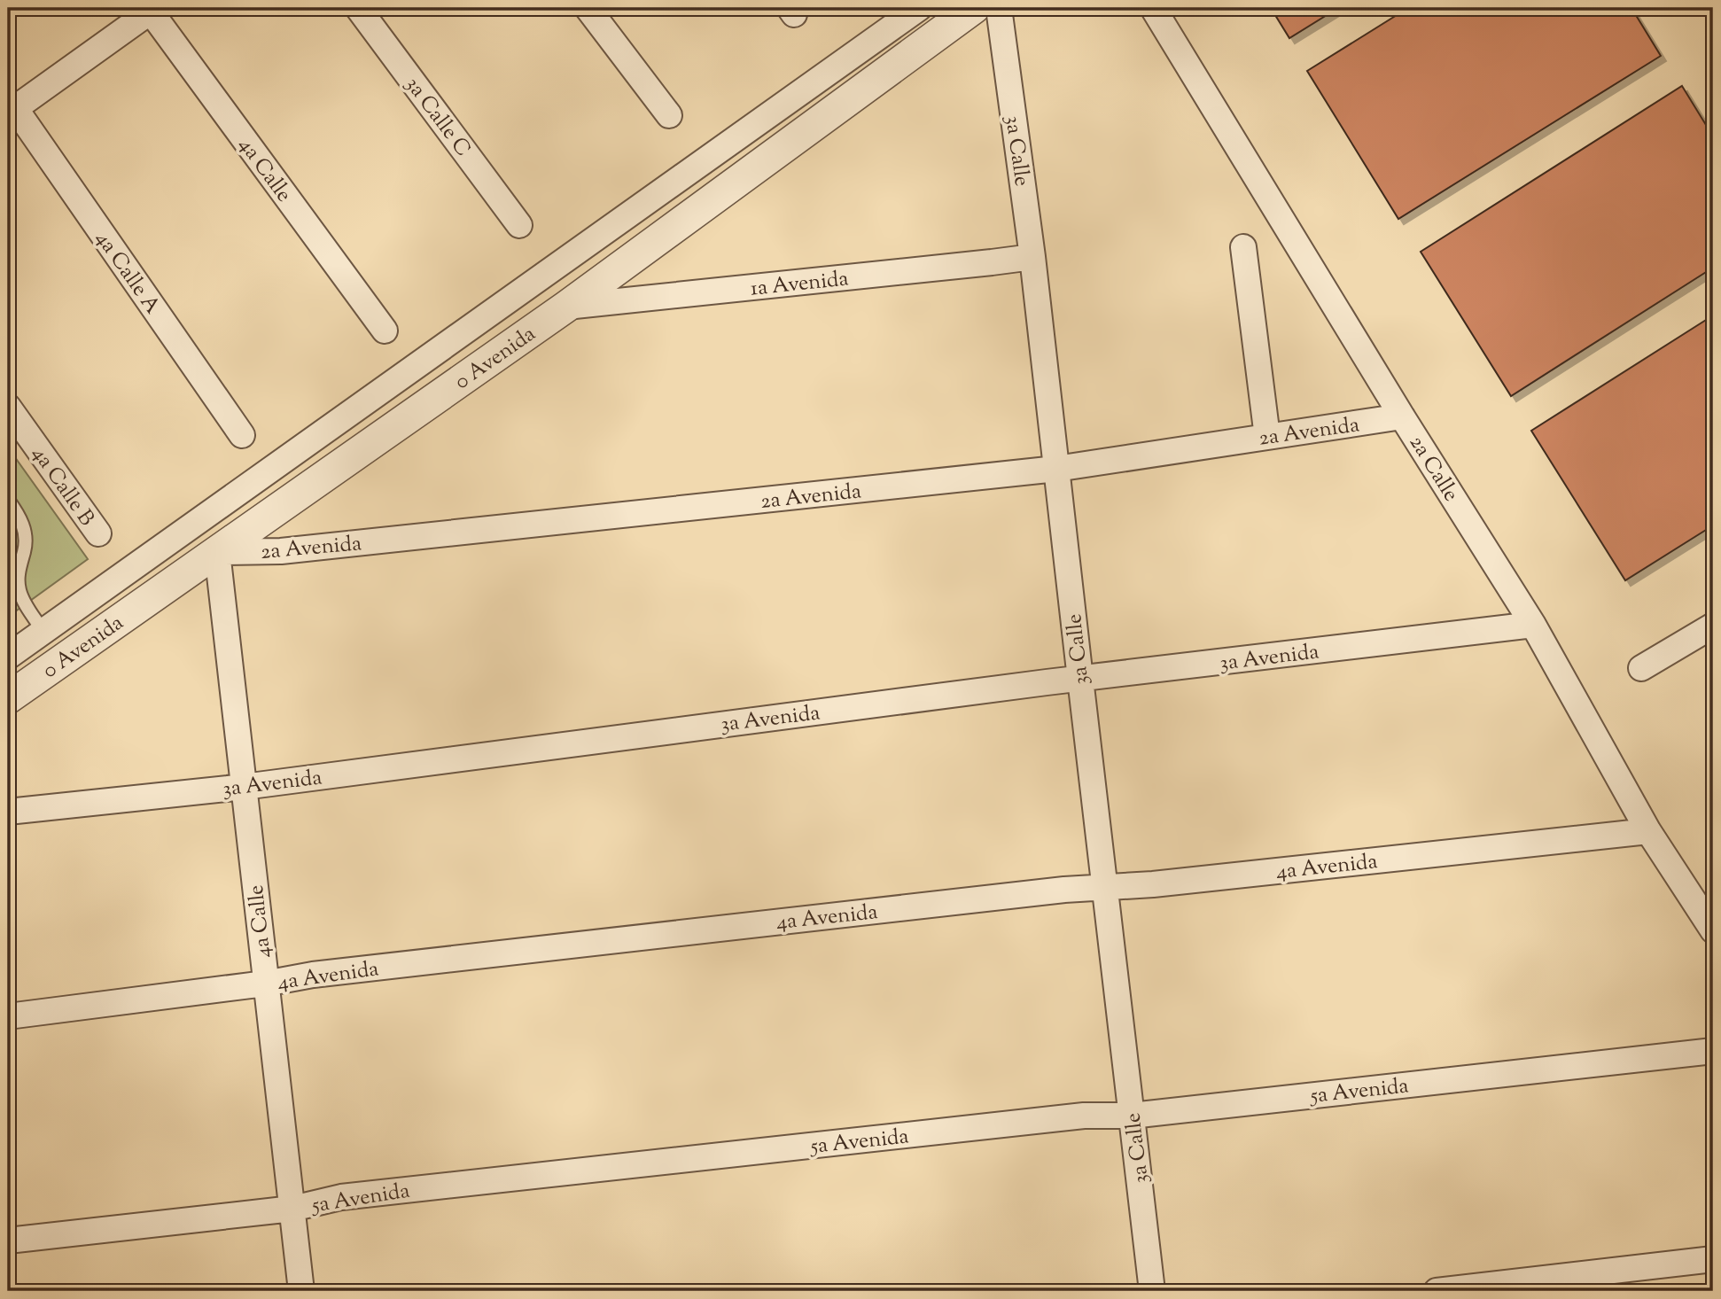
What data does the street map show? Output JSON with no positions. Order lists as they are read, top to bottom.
{
  "streets": {
    "street": [
      "3a Calle C",
      "3a Calle",
      "4a Calle",
      "4a Calle A",
      "1a Avenida",
      "0 Avenida",
      "2a Avenida",
      "2a Calle",
      "4a Calle B",
      "3a Avenida",
      "4a Avenida",
      "5a Avenida"
    ]
  },
  "crossings": [
    ["3a Calle", "1a Avenida"],
    ["3a Calle", "2a Avenida"],
    ["3a Calle", "3a Avenida"],
    ["3a Calle", "4a Avenida"],
    ["3a Calle", "5a Avenida"],
    ["4a Calle", "0 Avenida"],
    ["4a Calle", "2a Avenida"],
    ["4a Calle", "3a Avenida"],
    ["4a Calle", "4a Avenida"],
    ["4a Calle", "5a Avenida"],
    ["1a Avenida", "0 Avenida"],
    ["0 Avenida", "2a Avenida"],
    ["2a Avenida", "2a Calle"],
    ["2a Calle", "3a Avenida"],
    ["2a Calle", "4a Avenida"]
  ]
}
